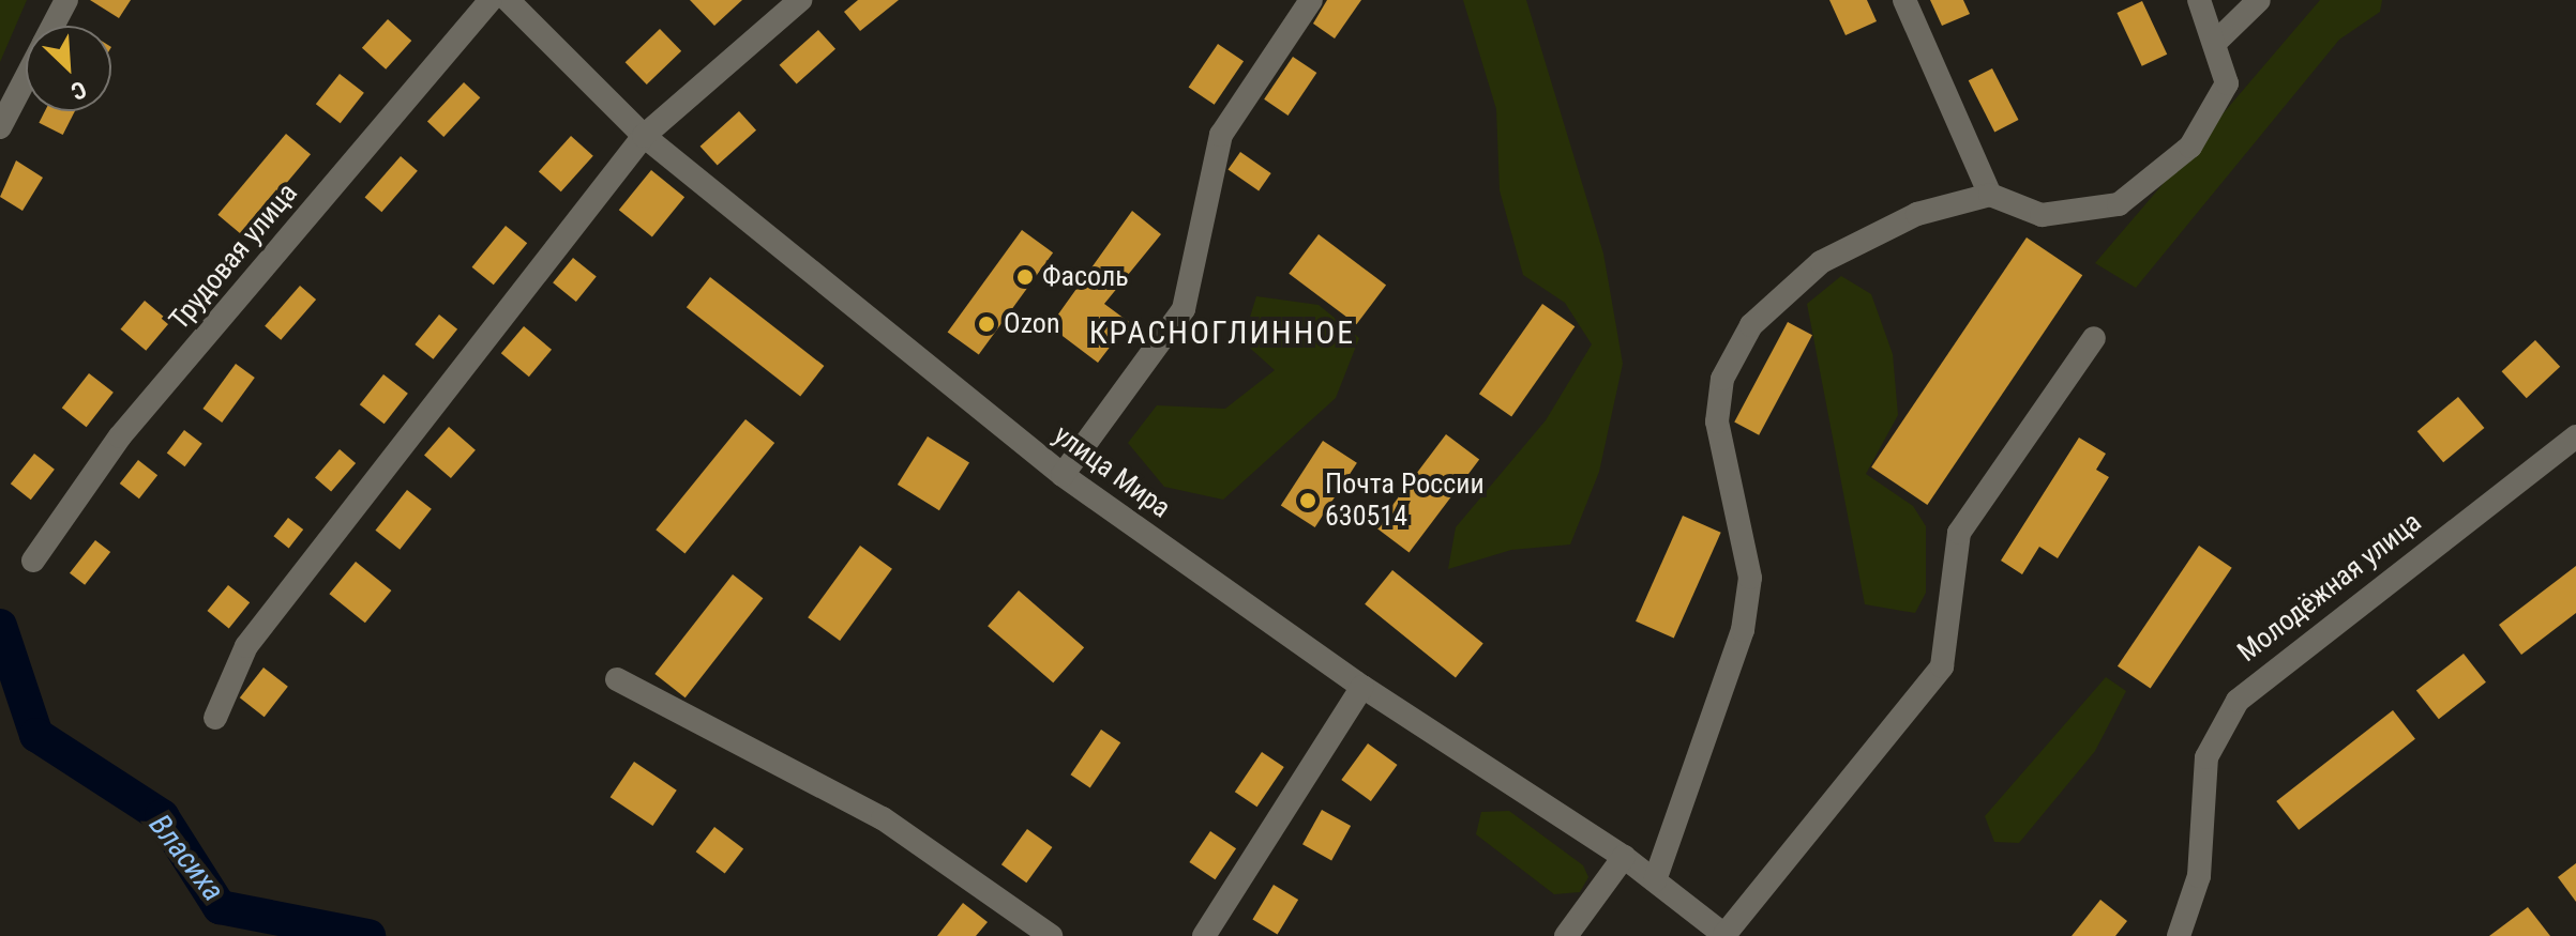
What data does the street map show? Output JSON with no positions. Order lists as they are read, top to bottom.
{
  "streets": {
    "street": ["Трудовая улица", "улица Мира", "Молодёжная улица"]
  },
  "districts": ["КРАСНОГЛИННОЕ"],
  "water": ["Власиха"],
  "places": ["Фасоль", "Ozon", "Почта России 630514"],
  "north": "bottom right"
}
